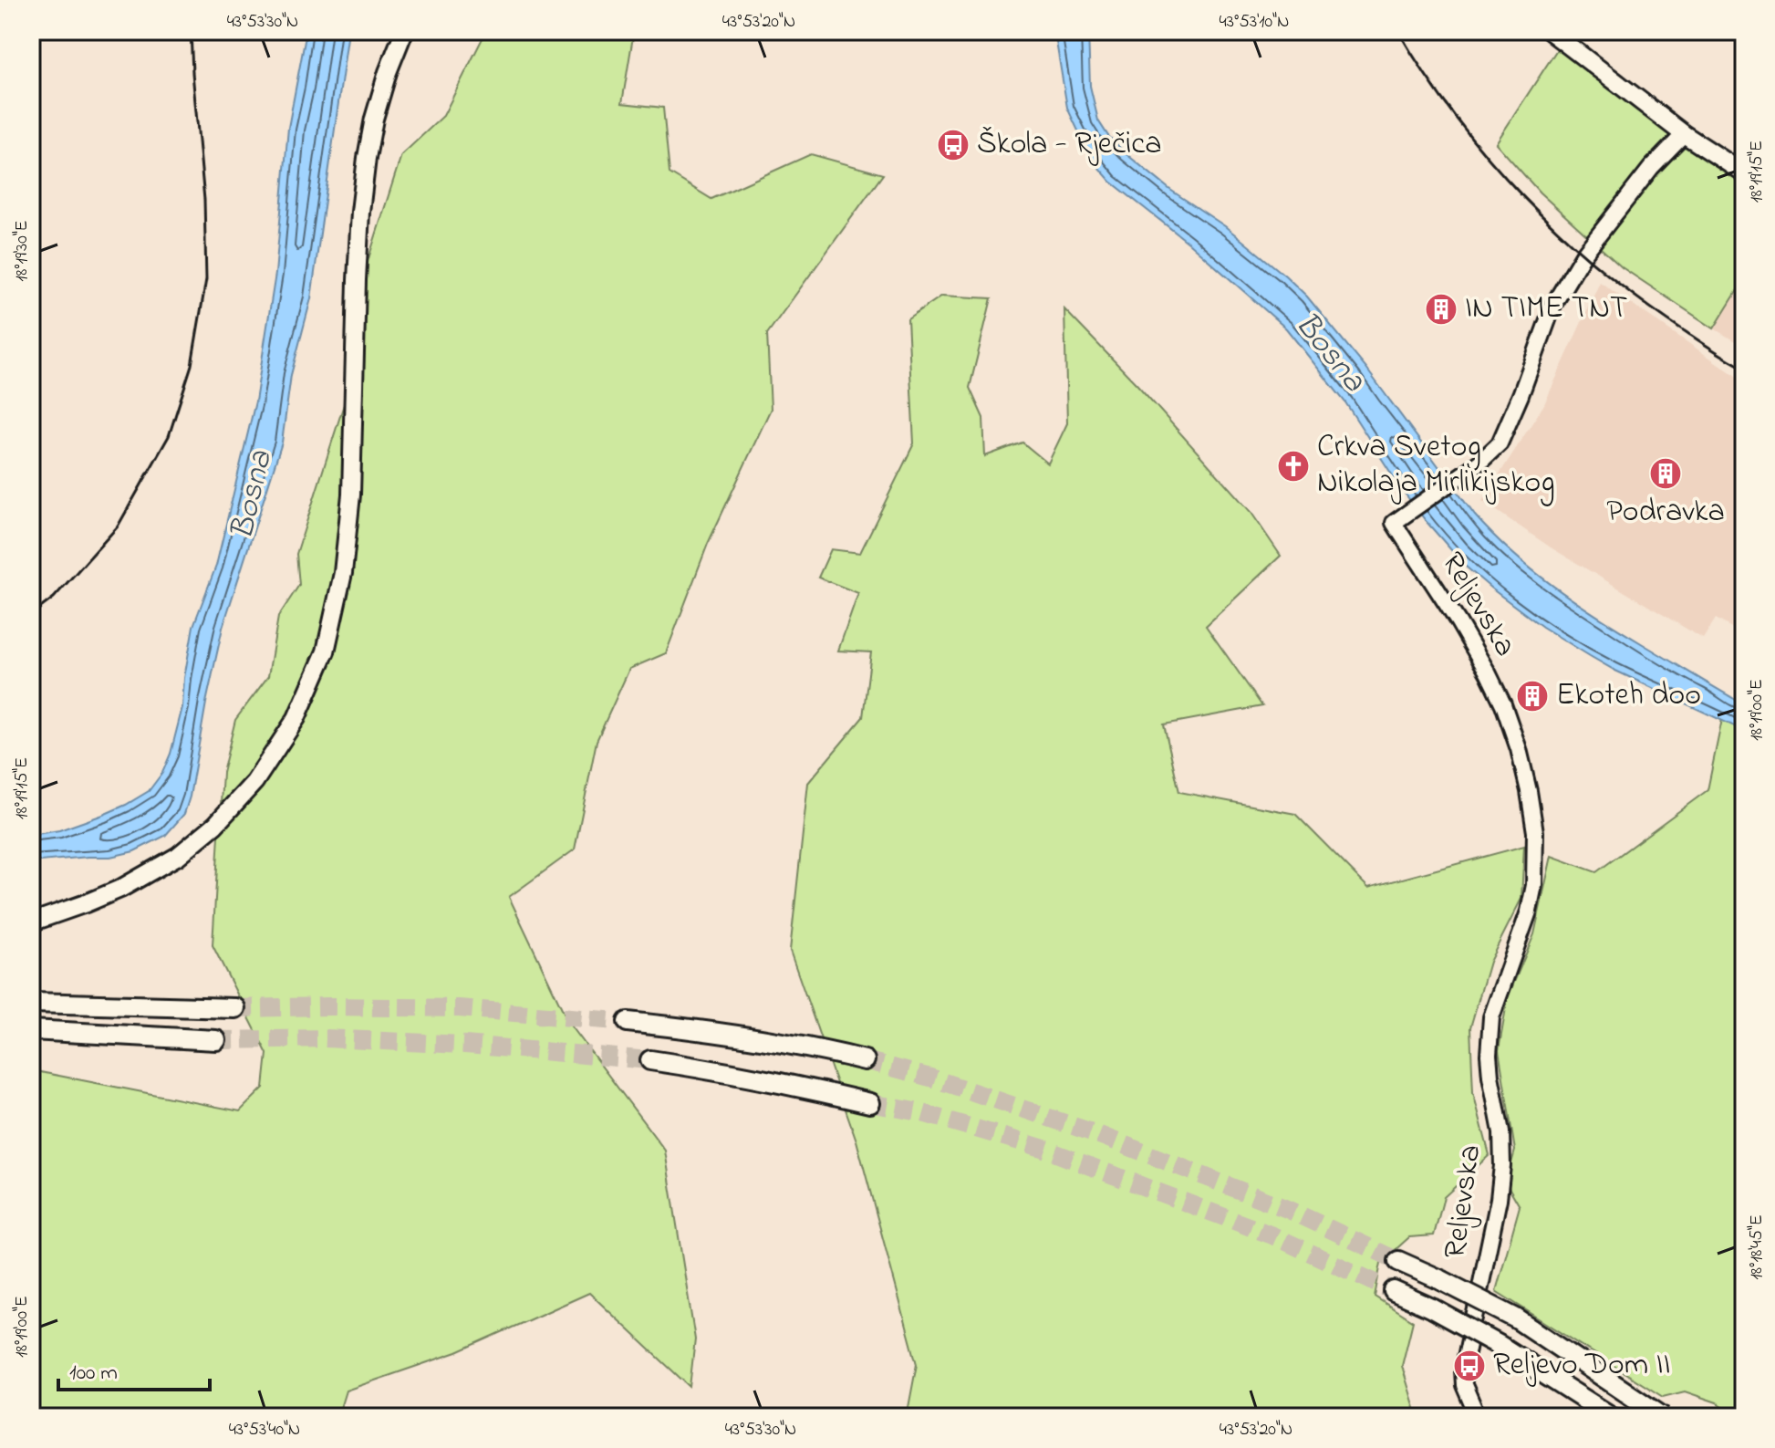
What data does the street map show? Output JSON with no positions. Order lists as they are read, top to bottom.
{
  "streets": {
    "main road": ["Reljevska"]
  },
  "water": ["Bosna"],
  "places": {
    "bus stop": ["Škola - Rječica", "Reljevo Dom II"],
    "building": ["IN TIME TNT", "Podravka", "Ekoteh doo"],
    "church": ["Crkva Svetog Nikolaja Mirlikijskog"]
  },
  "scale_bar": "100 m",
  "coordinates": [
    "43°53'30\"N",
    "43°53'20\"N",
    "43°53'10\"N",
    "18°19'15\"E",
    "18°19'30\"E",
    "18°19'00\"E",
    "18°18'45\"E",
    "43°53'40\"N"
  ]
}
